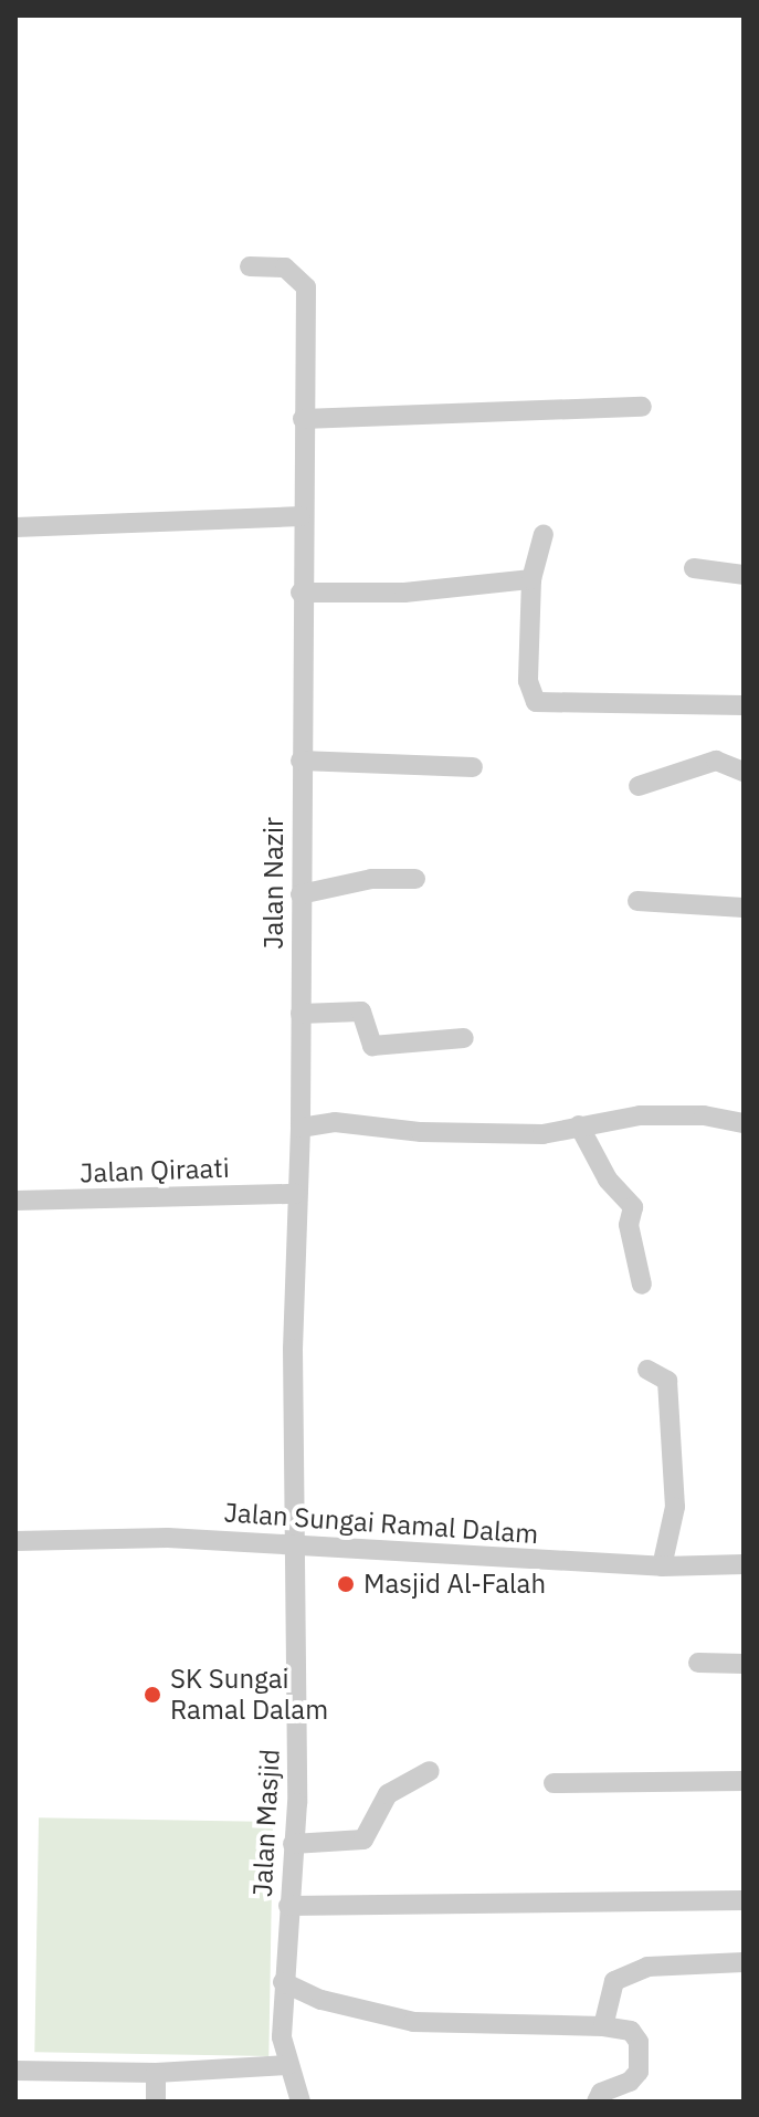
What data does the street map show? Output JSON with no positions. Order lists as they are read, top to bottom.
{
  "streets": {
    "street": [
      "Jalan Nazir",
      "Jalan Qiraati",
      "Jalan Sungai Ramal Dalam",
      "Jalan Masjid"
    ]
  },
  "crossings": [
    ["Jalan Nazir", "Jalan Qiraati"],
    ["Jalan Nazir", "Jalan Sungai Ramal Dalam"],
    ["Jalan Nazir", "Jalan Masjid"],
    ["Jalan Sungai Ramal Dalam", "Jalan Masjid"]
  ],
  "places": ["Masjid Al-Falah", "SK Sungai Ramal Dalam"]
}
